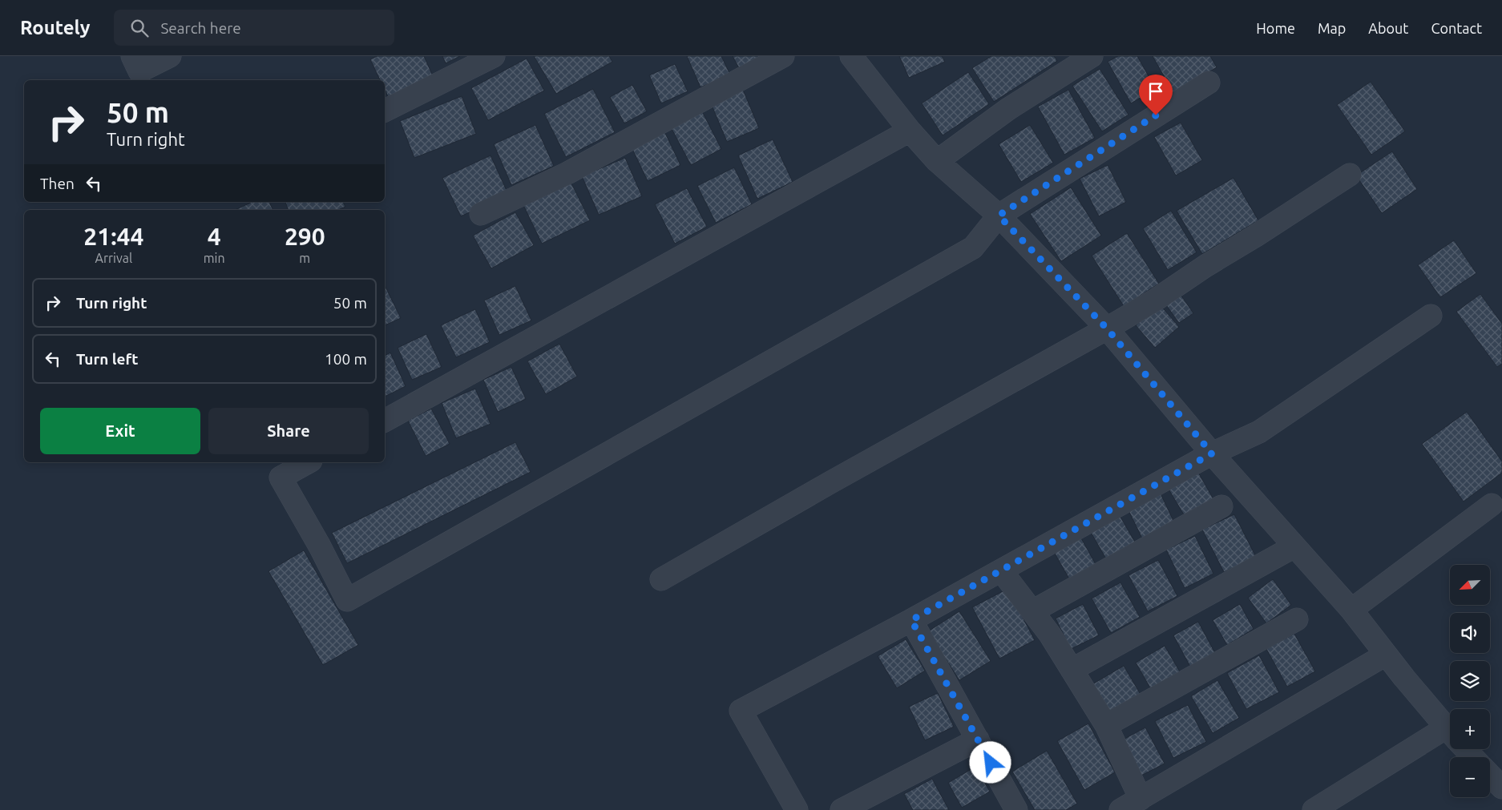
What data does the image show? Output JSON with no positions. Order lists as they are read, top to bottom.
{
  "north": "bottom left",
  "page": {
    "header": "Routely",
    "search": "Search here",
    "nav": [
      "Home",
      "Map",
      "About",
      "Contact"
    ],
    "turn": ["50 m", "Turn right"],
    "then": "Then",
    "eta": [
      "21:44",
      "Arrival",
      "4",
      "min",
      "290",
      "m"
    ],
    "list": [
      {
        "name": "Turn right",
        "value": "50 m"
      },
      {
        "name": "Turn left",
        "value": "100 m"
      }
    ],
    "buttons": ["Exit", "Share"],
    "map_buttons": ["+", "−"]
  }
}
